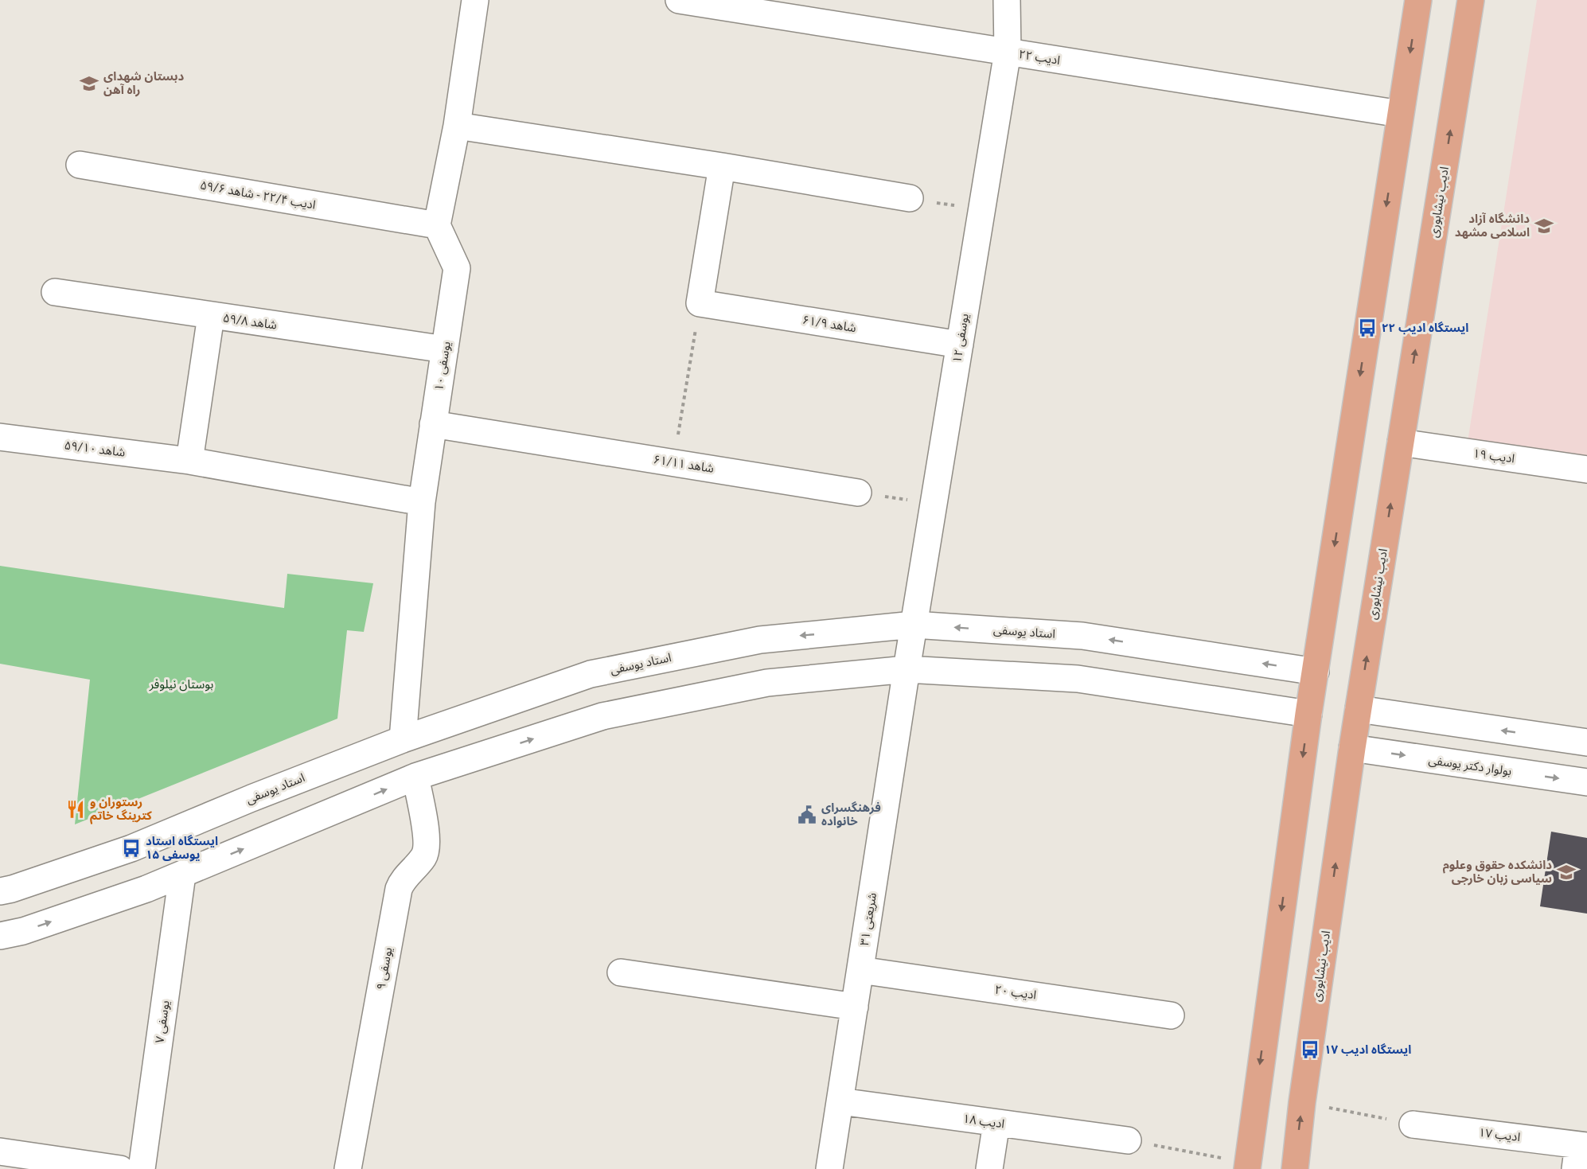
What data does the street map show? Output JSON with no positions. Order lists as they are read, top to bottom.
{
  "streets": {
    "main road": ["ادیب نیشابوری"],
    "street": [
      "ادیب ۲۲",
      "ادیب ۲۲/۴ - شاهد ۵۹/۶",
      "شاهد ۵۹/۸",
      "شاهد ۶۱/۹",
      "یوسفی ۱۲",
      "یوسفی ۱۰",
      "شاهد ۵۹/‍۱۰",
      "ادیب ۱۹",
      "شاهد ۶۱/۱۱",
      "استاد یوسفی",
      "بولوار دکتر یوسفی",
      "شریعتی ۳۱",
      "یوسفی ۹",
      "ادیب ۲۰",
      "یوسفی ۷",
      "ادیب ۱۸",
      "ادیب ۱۷"
    ]
  },
  "crossings": [
    ["ادیب ۲۲", "یوسفی ۱۲"],
    ["ادیب ۲۲/۴ - شاهد ۵۹/۶", "یوسفی ۱۰"],
    ["ادیب نیشابوری", "ادیب ۱۹"],
    ["ادیب نیشابوری", "بولوار دکتر یوسفی"],
    ["شاهد ۵۹/۸", "یوسفی ۱۰"],
    ["شاهد ۶۱/۹", "یوسفی ۱۲"],
    ["یوسفی ۱۲", "استاد یوسفی"],
    ["یوسفی ۱۲", "شریعتی ۳۱"],
    ["یوسفی ۱۰", "شاهد ۵۹/‍۱۰"],
    ["یوسفی ۱۰", "شاهد ۶۱/۱۱"],
    ["یوسفی ۱۰", "استاد یوسفی"],
    ["استاد یوسفی", "شریعتی ۳۱"],
    ["شریعتی ۳۱", "ادیب ۲۰"],
    ["شریعتی ۳۱", "ادیب ۱۸"]
  ],
  "parks": ["بوستان نیلوفر"],
  "places": {
    "school or university": ["دبستان شهدای راه آهن", "دانشگاه آزاد اسلامی مشهد", "دانشکده حقوق وعلوم سیاسی زبان خارجی"],
    "bus stop": ["ایستگاه ادیب ۲۲", "ایستگاه استاد یوسفی ۱۵", "ایستگاه ادیب ۱۷"],
    "restaurant": ["رستوران و کترینگ خاتم"],
    "public building": ["فرهنگسرای خانواده"]
  }
}
